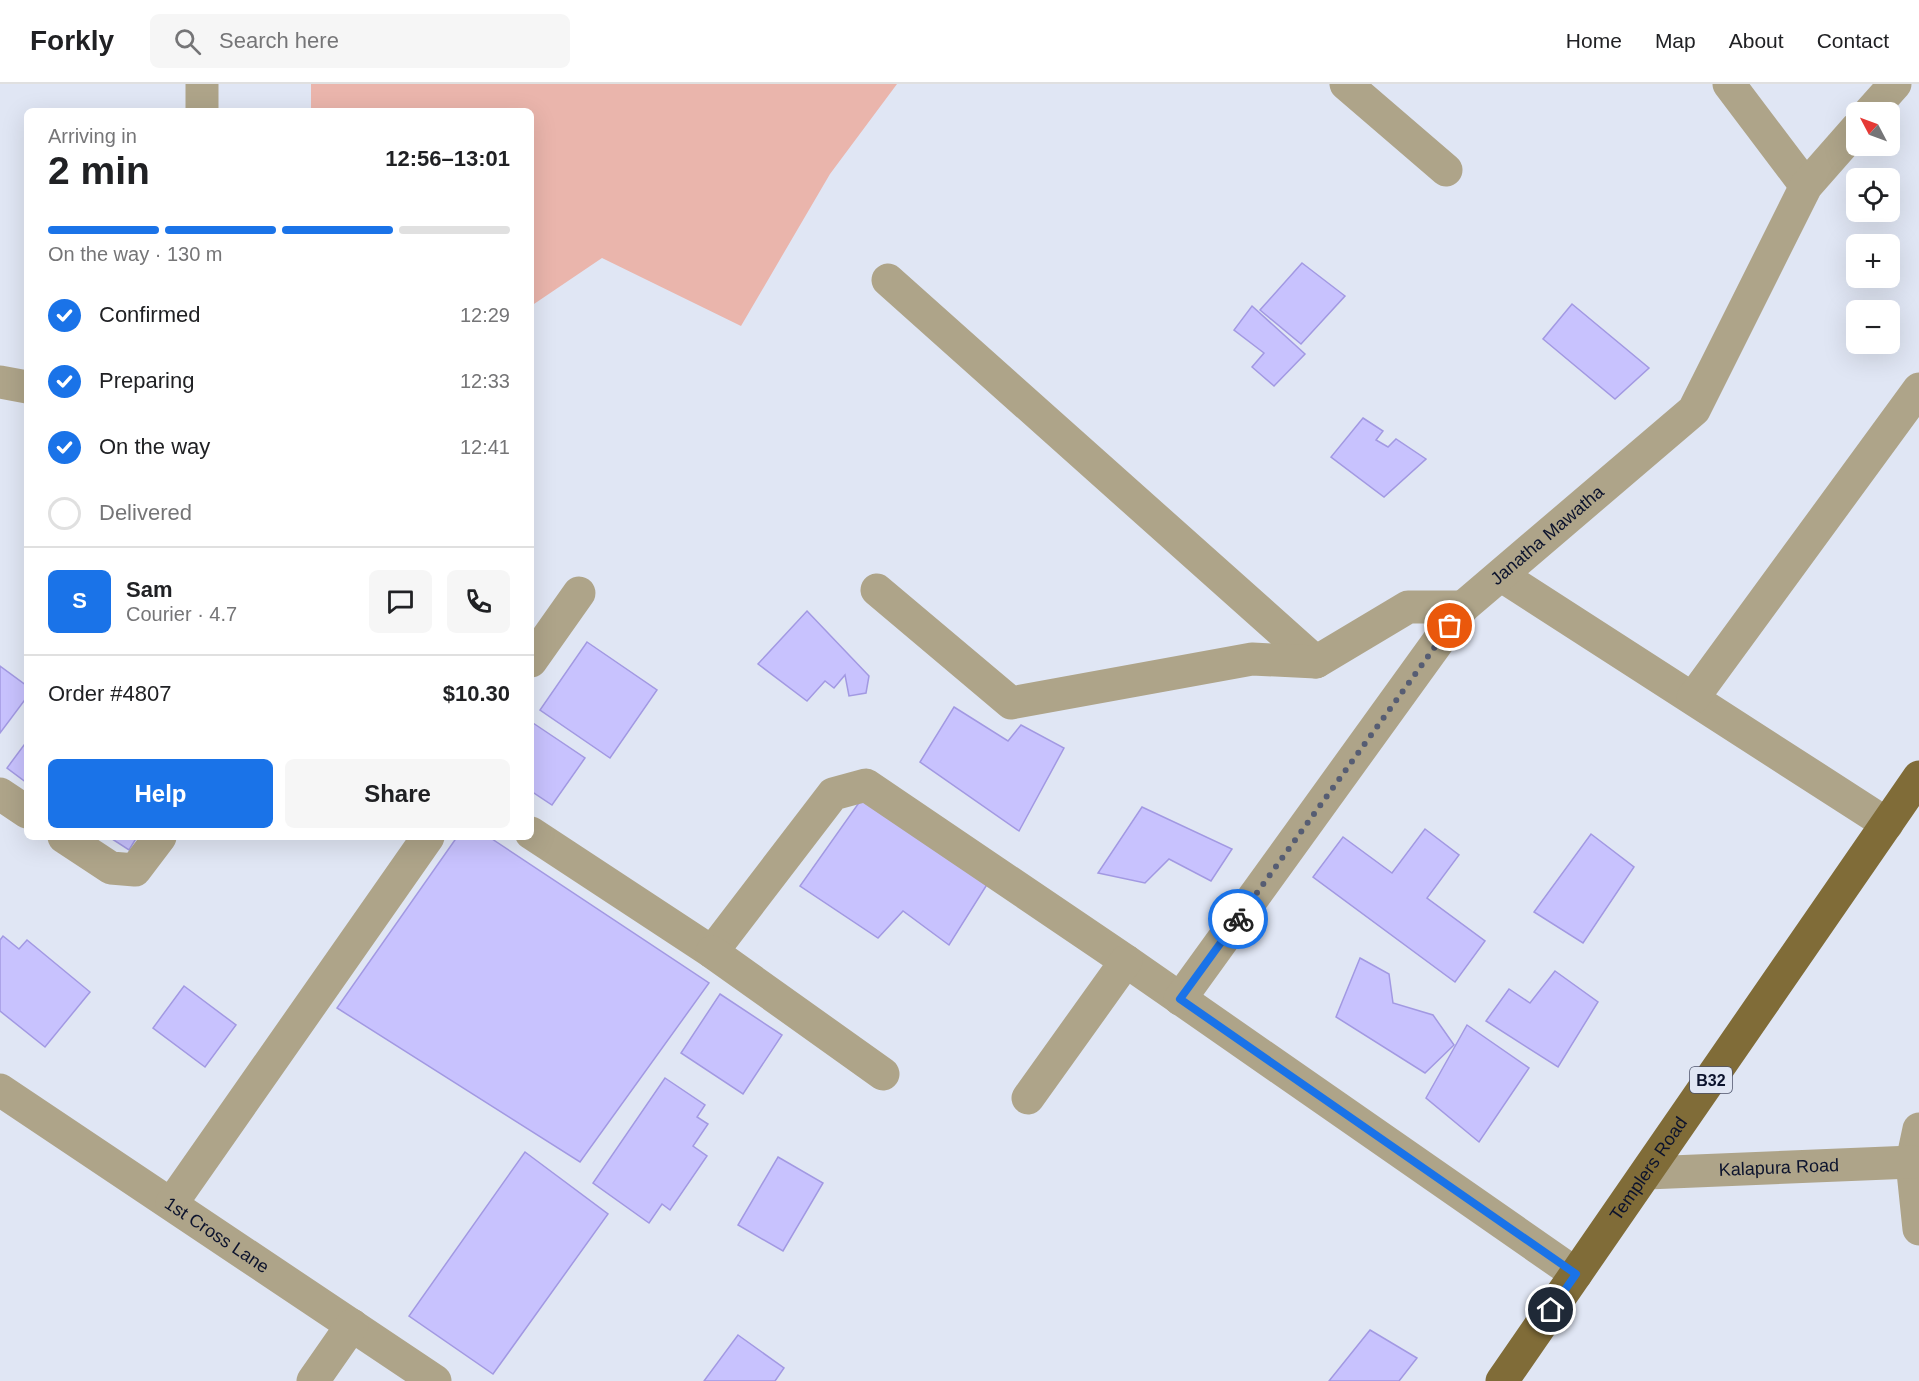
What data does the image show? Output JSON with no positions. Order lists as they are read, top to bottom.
{
  "streets": {
    "main road": ["B32", "Templers Road"],
    "street": ["Janatha Mawatha", "Kalapura Road", "1st Cross Lane"]
  },
  "crossings": [
    ["Kalapura Road", "Templers Road"]
  ],
  "north": "top left",
  "page": {
    "header": "Forkly",
    "search": "Search here",
    "nav": [
      "Home",
      "Map",
      "About",
      "Contact"
    ],
    "map_buttons": ["+", "−"],
    "heading": ["2 min", "Arriving in", "12:56–13:01"],
    "panel": [
      "Sam",
      "Courier · 4.7",
      "Order #4807",
      "$10.30"
    ],
    "bar": "On the way · 130 m",
    "list": [
      ["Confirmed", "12:29"],
      ["Preparing", "12:33"],
      ["On the way", "12:41"],
      "Delivered"
    ],
    "round": "S",
    "buttons": ["Help", "Share"]
  }
}
